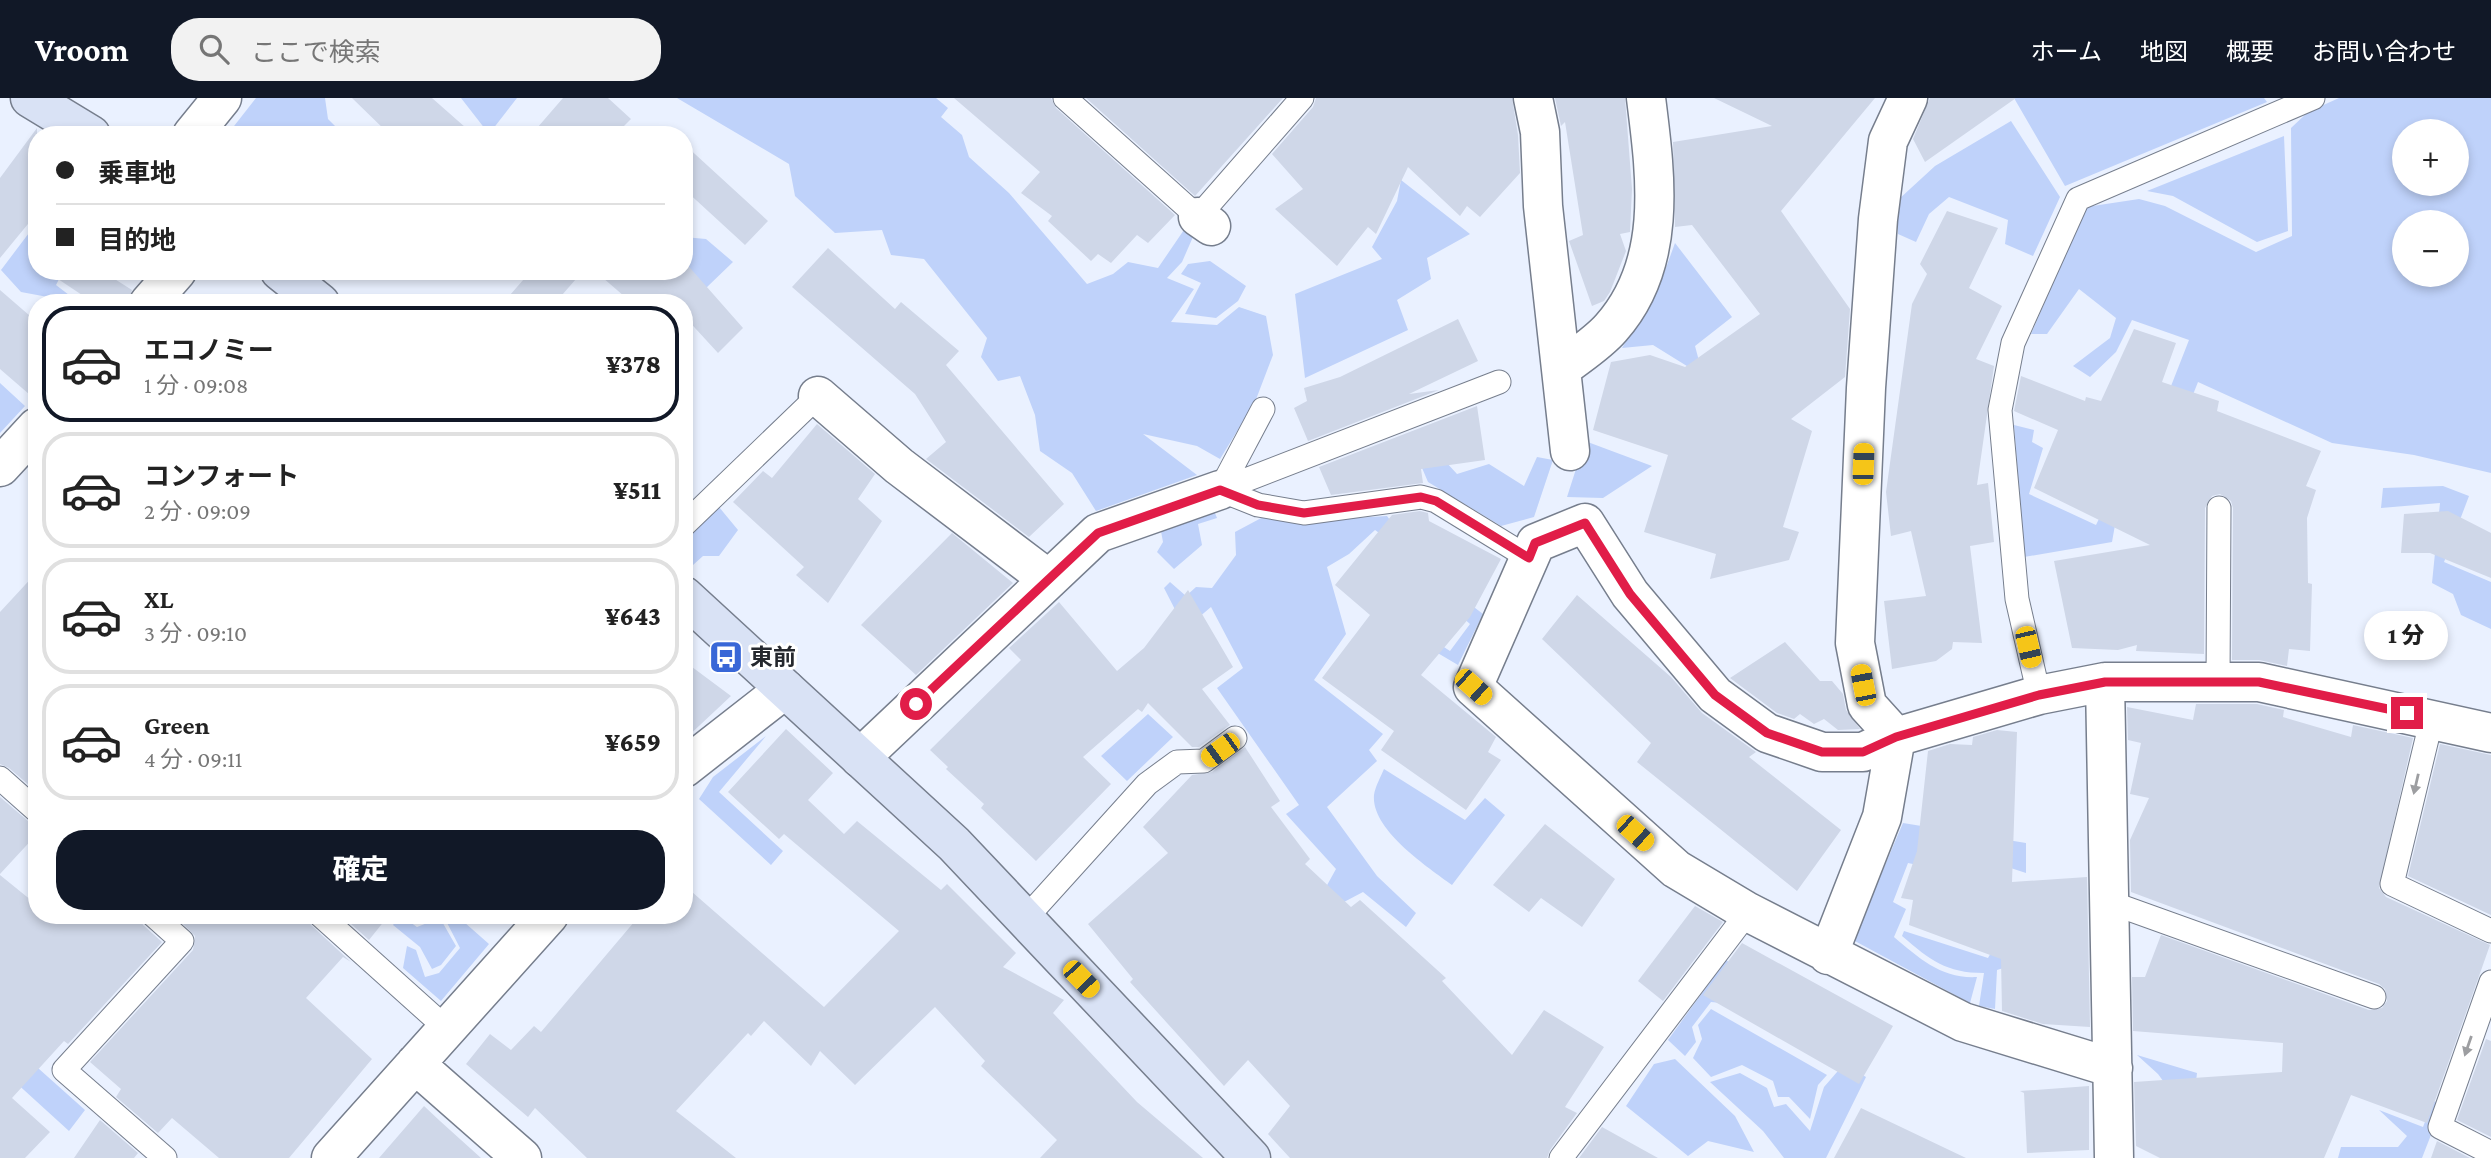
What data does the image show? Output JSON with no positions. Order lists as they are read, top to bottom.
{
  "places": {
    "bus stop": ["東前"]
  },
  "page": {
    "header": "Vroom",
    "search": "ここで検索",
    "nav": [
      "ホーム",
      "地図",
      "概要",
      "お問い合わせ"
    ],
    "map_buttons": ["+", "−"],
    "banner": ["乗車地", "目的地"],
    "list": [
      {
        "name": "エコノミー",
        "note": "1 分 · 09:08",
        "value": "¥378"
      },
      {
        "name": "コンフォート",
        "note": "2 分 · 09:09",
        "value": "¥511"
      },
      {
        "name": "XL",
        "note": "3 分 · 09:10",
        "value": "¥643"
      },
      {
        "name": "Green",
        "note": "4 分 · 09:11",
        "value": "¥659"
      }
    ],
    "bubble": "1 分",
    "buttons": "確定"
  }
}
